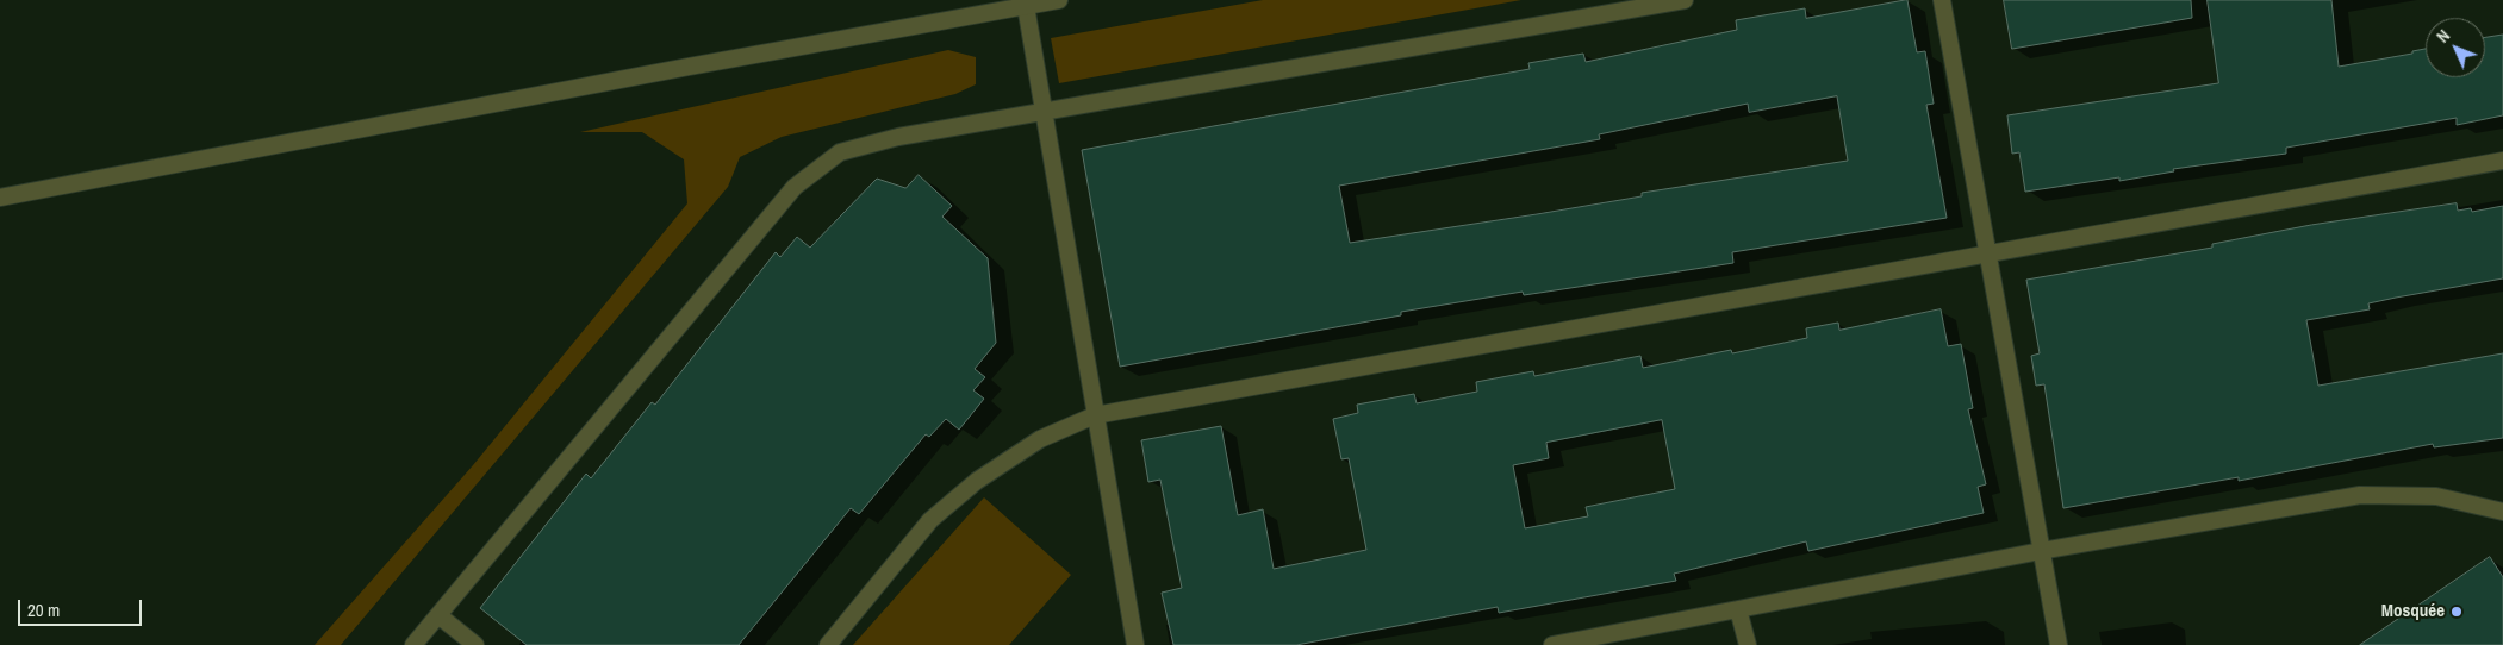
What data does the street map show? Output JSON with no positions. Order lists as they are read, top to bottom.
{
  "places": ["Mosquée"],
  "scale_bar": "20 m",
  "north": "top left"
}
